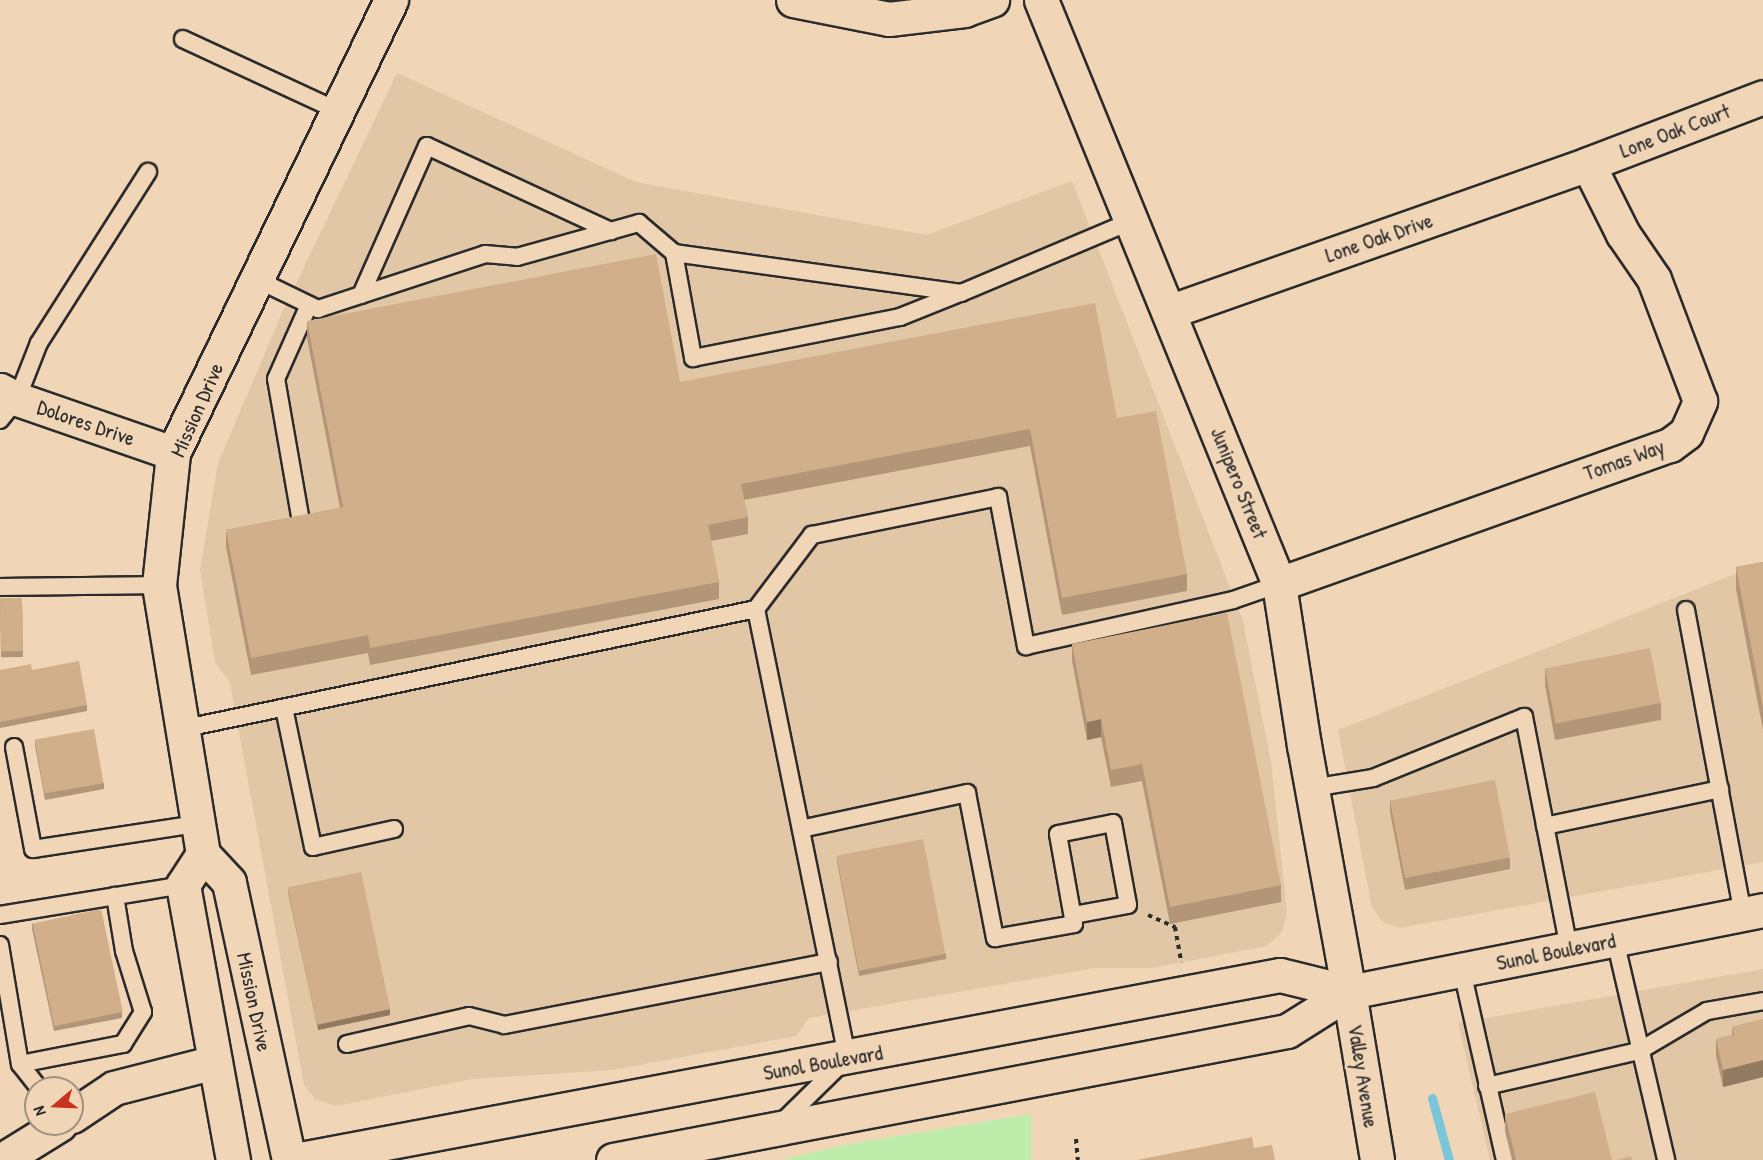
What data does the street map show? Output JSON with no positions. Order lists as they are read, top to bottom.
{
  "streets": {
    "street": [
      "Lone Oak Court",
      "Lone Oak Drive",
      "Mission Drive",
      "Dolores Drive",
      "Tomas Way",
      "Junipero Street",
      "Sunol Boulevard",
      "Valley Avenue"
    ]
  },
  "crossings": [
    ["Lone Oak Court", "Lone Oak Drive"],
    ["Lone Oak Court", "Tomas Way"],
    ["Lone Oak Drive", "Tomas Way"],
    ["Lone Oak Drive", "Junipero Street"],
    ["Mission Drive", "Dolores Drive"],
    ["Tomas Way", "Junipero Street"],
    ["Junipero Street", "Sunol Boulevard"],
    ["Junipero Street", "Valley Avenue"],
    ["Sunol Boulevard", "Valley Avenue"]
  ],
  "north": "left"
}
